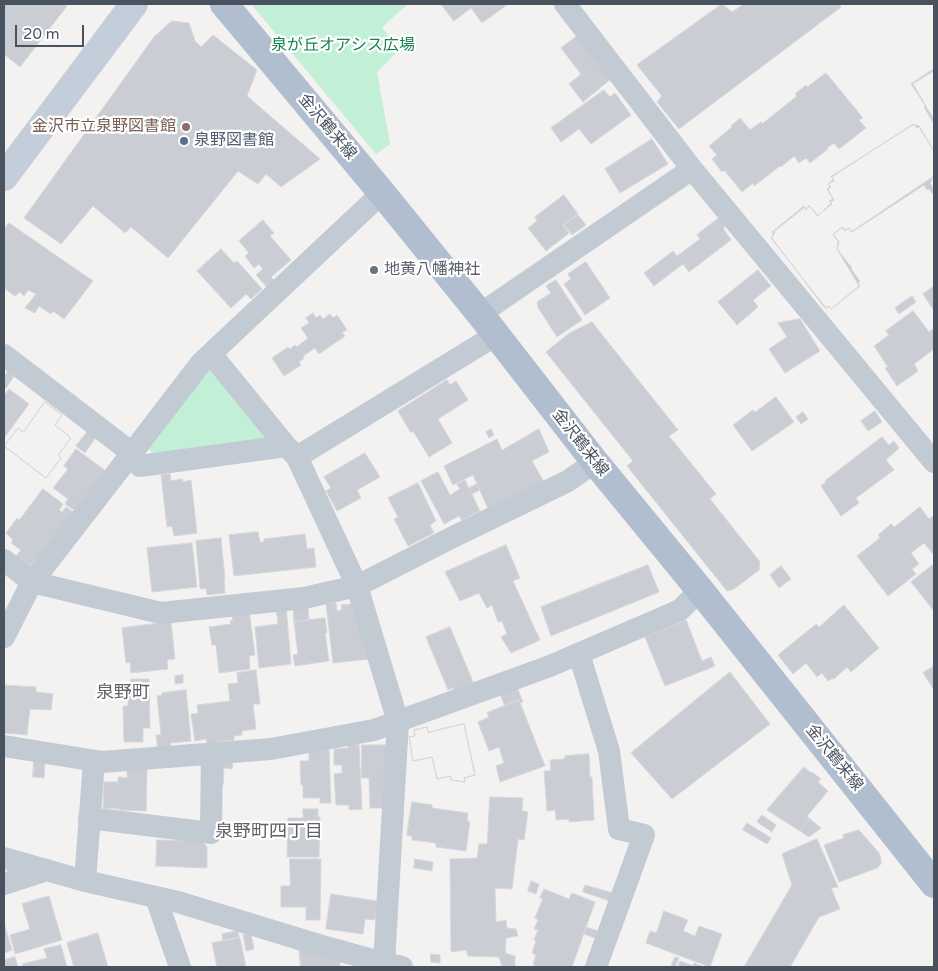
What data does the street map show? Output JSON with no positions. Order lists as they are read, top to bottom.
{
  "streets": {
    "main road": ["金沢鶴来線"]
  },
  "districts": ["泉野町", "泉野町四丁目"],
  "parks": ["泉が丘オアシス広場"],
  "places": ["金沢市立泉野図書館", "泉野図書館", "地黄八幡神社"],
  "scale_bar": "20 m"
}
